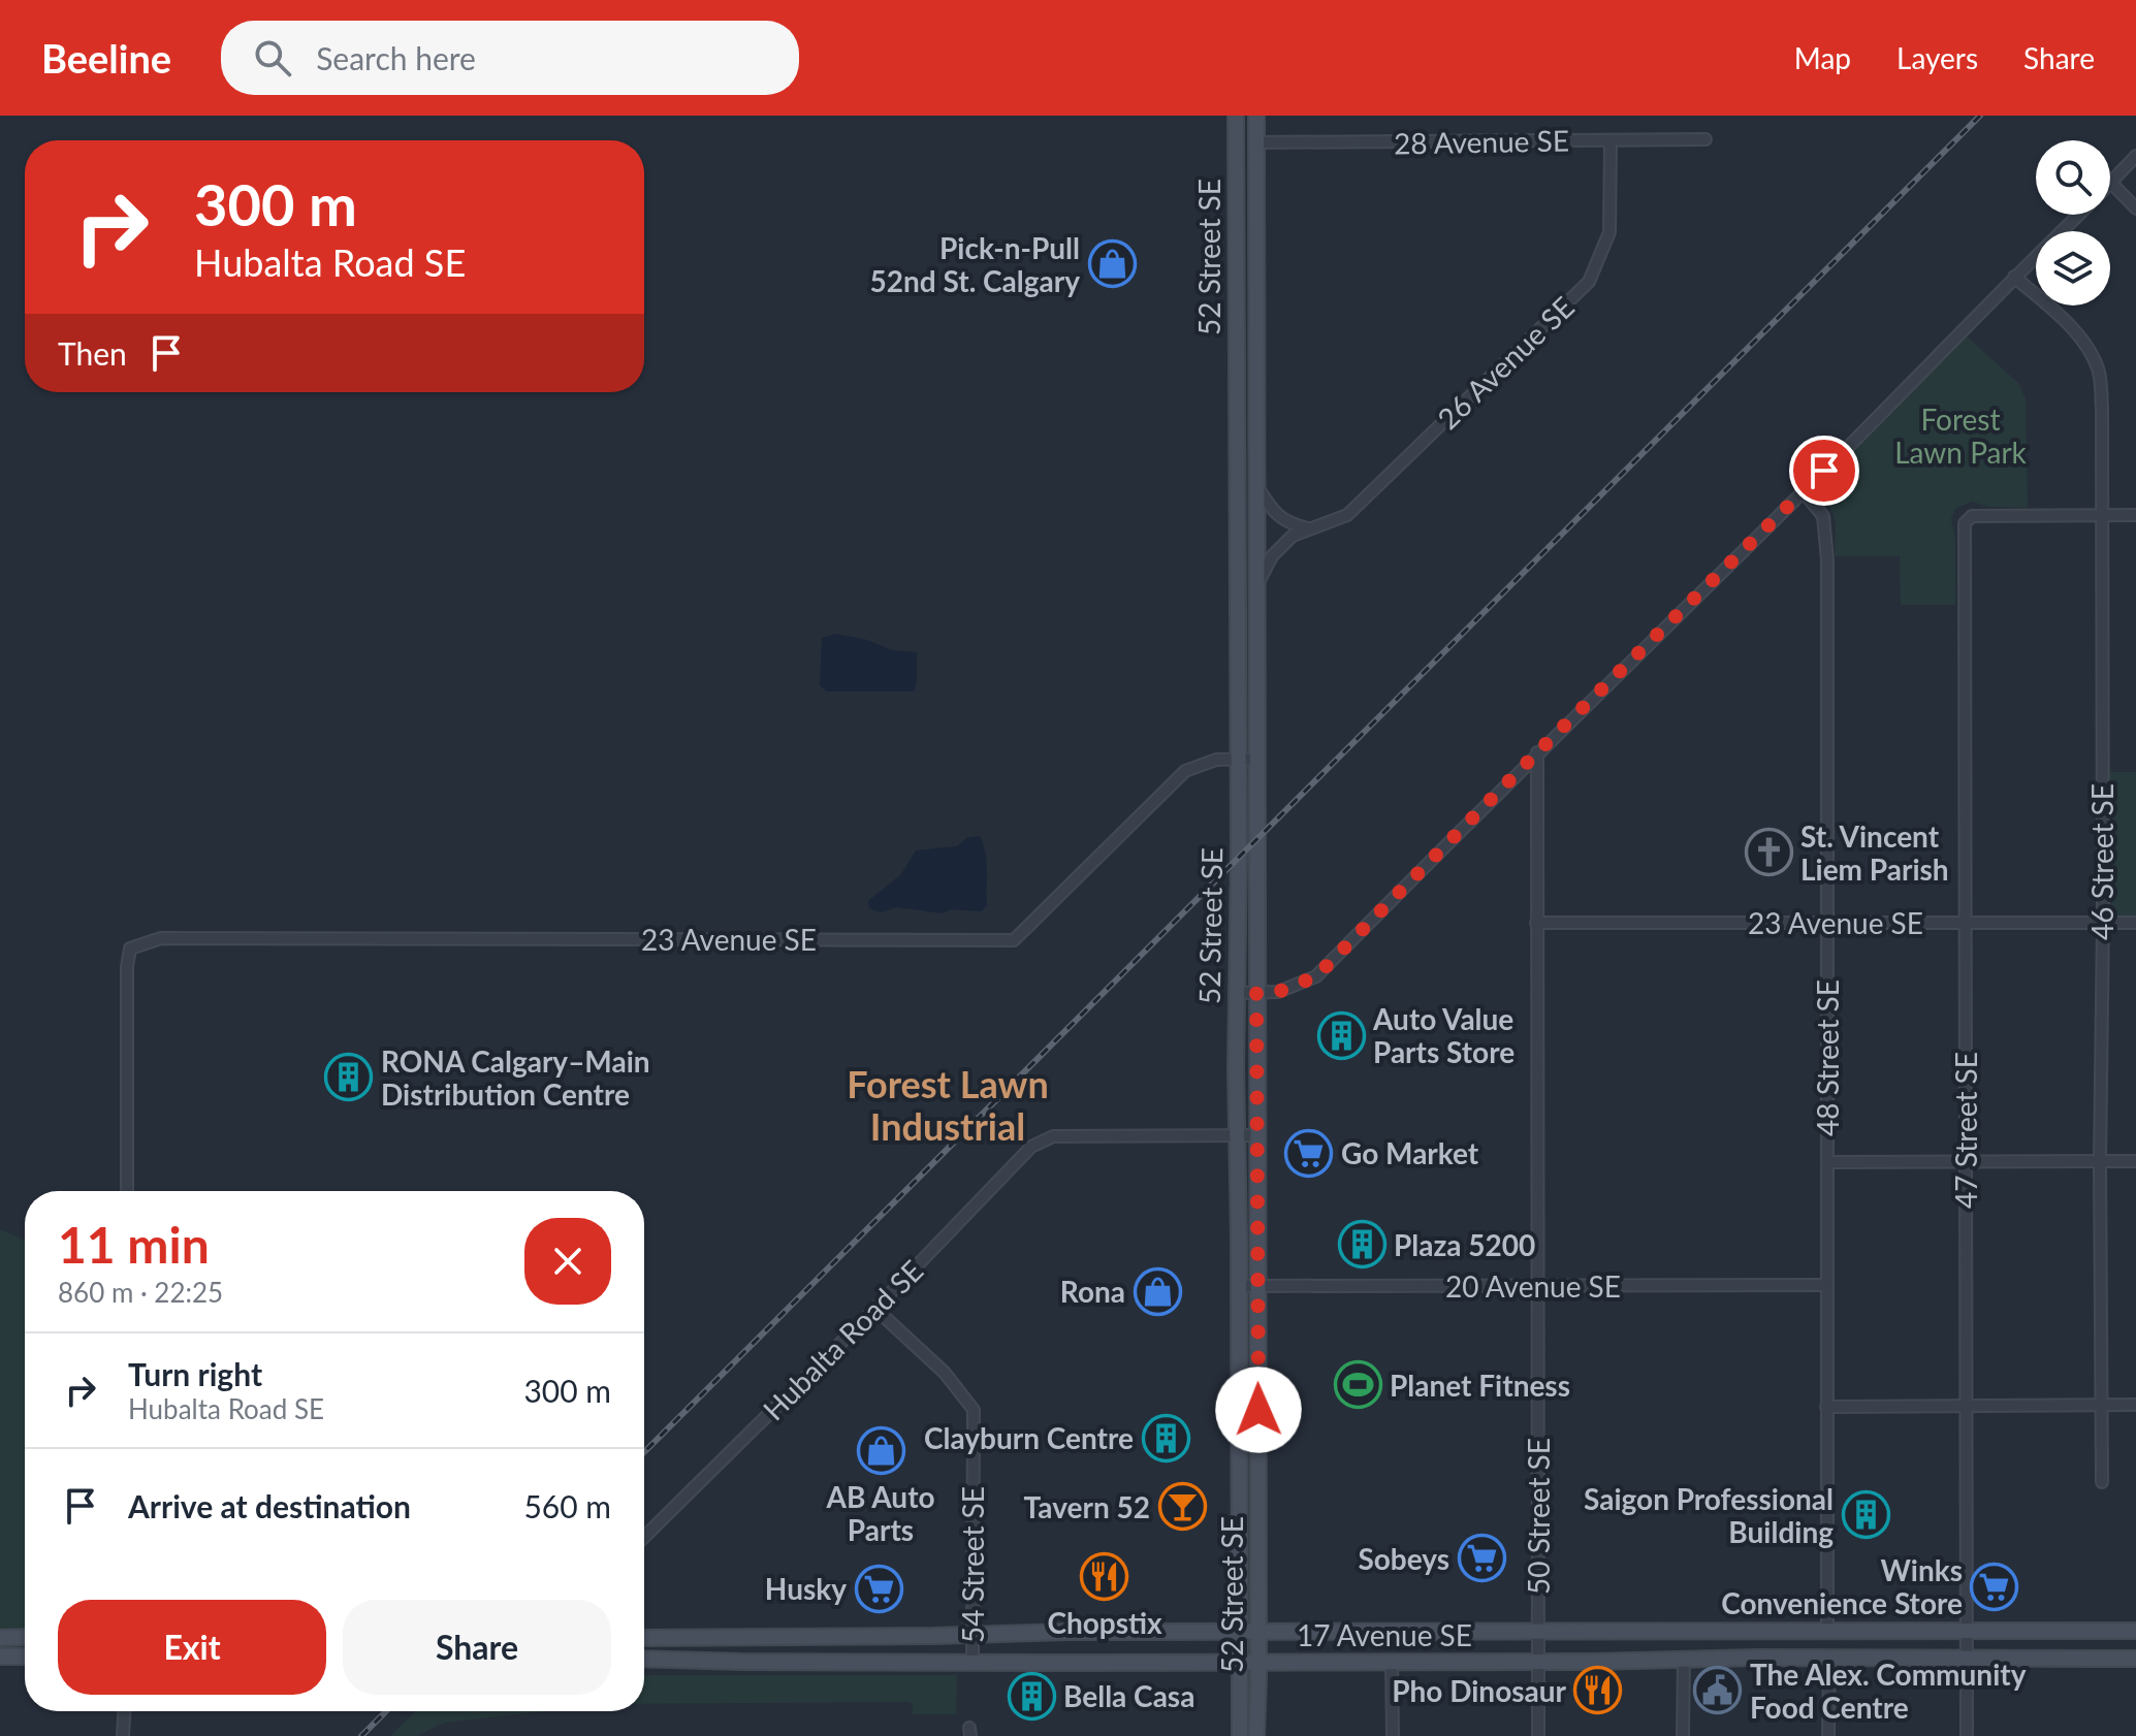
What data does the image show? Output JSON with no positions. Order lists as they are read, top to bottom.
{
  "streets": {
    "main road": ["52 Street SE", "17 Avenue SE"],
    "street": [
      "28 Avenue SE",
      "26 Avenue SE",
      "46 Street SE",
      "23 Avenue SE",
      "48 Street SE",
      "47 Street SE",
      "20 Avenue SE",
      "Hubalta Road SE",
      "50 Street SE",
      "54 Street SE"
    ]
  },
  "crossings": [
    ["28 Avenue SE", "52 Street SE"],
    ["28 Avenue SE", "26 Avenue SE"],
    ["52 Street SE", "26 Avenue SE"],
    ["52 Street SE", "23 Avenue SE"],
    ["52 Street SE", "20 Avenue SE"],
    ["52 Street SE", "Hubalta Road SE"],
    ["52 Street SE", "17 Avenue SE"],
    ["46 Street SE", "23 Avenue SE"],
    ["46 Street SE", "47 Street SE"],
    ["23 Avenue SE", "48 Street SE"],
    ["23 Avenue SE", "47 Street SE"],
    ["23 Avenue SE", "50 Street SE"],
    ["48 Street SE", "20 Avenue SE"],
    ["48 Street SE", "17 Avenue SE"],
    ["47 Street SE", "17 Avenue SE"],
    ["20 Avenue SE", "50 Street SE"],
    ["Hubalta Road SE", "54 Street SE"],
    ["50 Street SE", "17 Avenue SE"],
    ["54 Street SE", "17 Avenue SE"]
  ],
  "districts": ["Forest Lawn Industrial"],
  "parks": ["Forest Lawn Park"],
  "places": {
    "shop": ["Pick-n-Pull 52nd St. Calgary", "Rona", "AB Auto Parts"],
    "church": ["St. Vincent Liem Parish"],
    "building": [
      "Auto Value Parts Store",
      "RONA Calgary–Main Distribution Centre",
      "Plaza 5200",
      "Clayburn Centre",
      "Saigon Professional Building",
      "Bella Casa"
    ],
    "supermarket": [
      "Go Market",
      "Sobeys",
      "Winks Convenience Store",
      "Husky"
    ],
    "sports": ["Planet Fitness"],
    "bar": ["Tavern 52"],
    "restaurant": ["Chopstix", "Pho Dinosaur"],
    "public building": ["The Alex. Community Food Centre"]
  },
  "page": {
    "header": "Beeline",
    "search": "Search here",
    "nav": ["Map", "Layers", "Share"],
    "turn": ["300 m", "Hubalta Road SE"],
    "then": "Then",
    "heading": ["11 min", "860 m · 22:25"],
    "list": [
      {
        "name": "Turn right",
        "note": "Hubalta Road SE",
        "value": "300 m"
      },
      {
        "name": "Arrive at destination",
        "value": "560 m"
      }
    ],
    "buttons": ["Exit", "Share"]
  }
}
